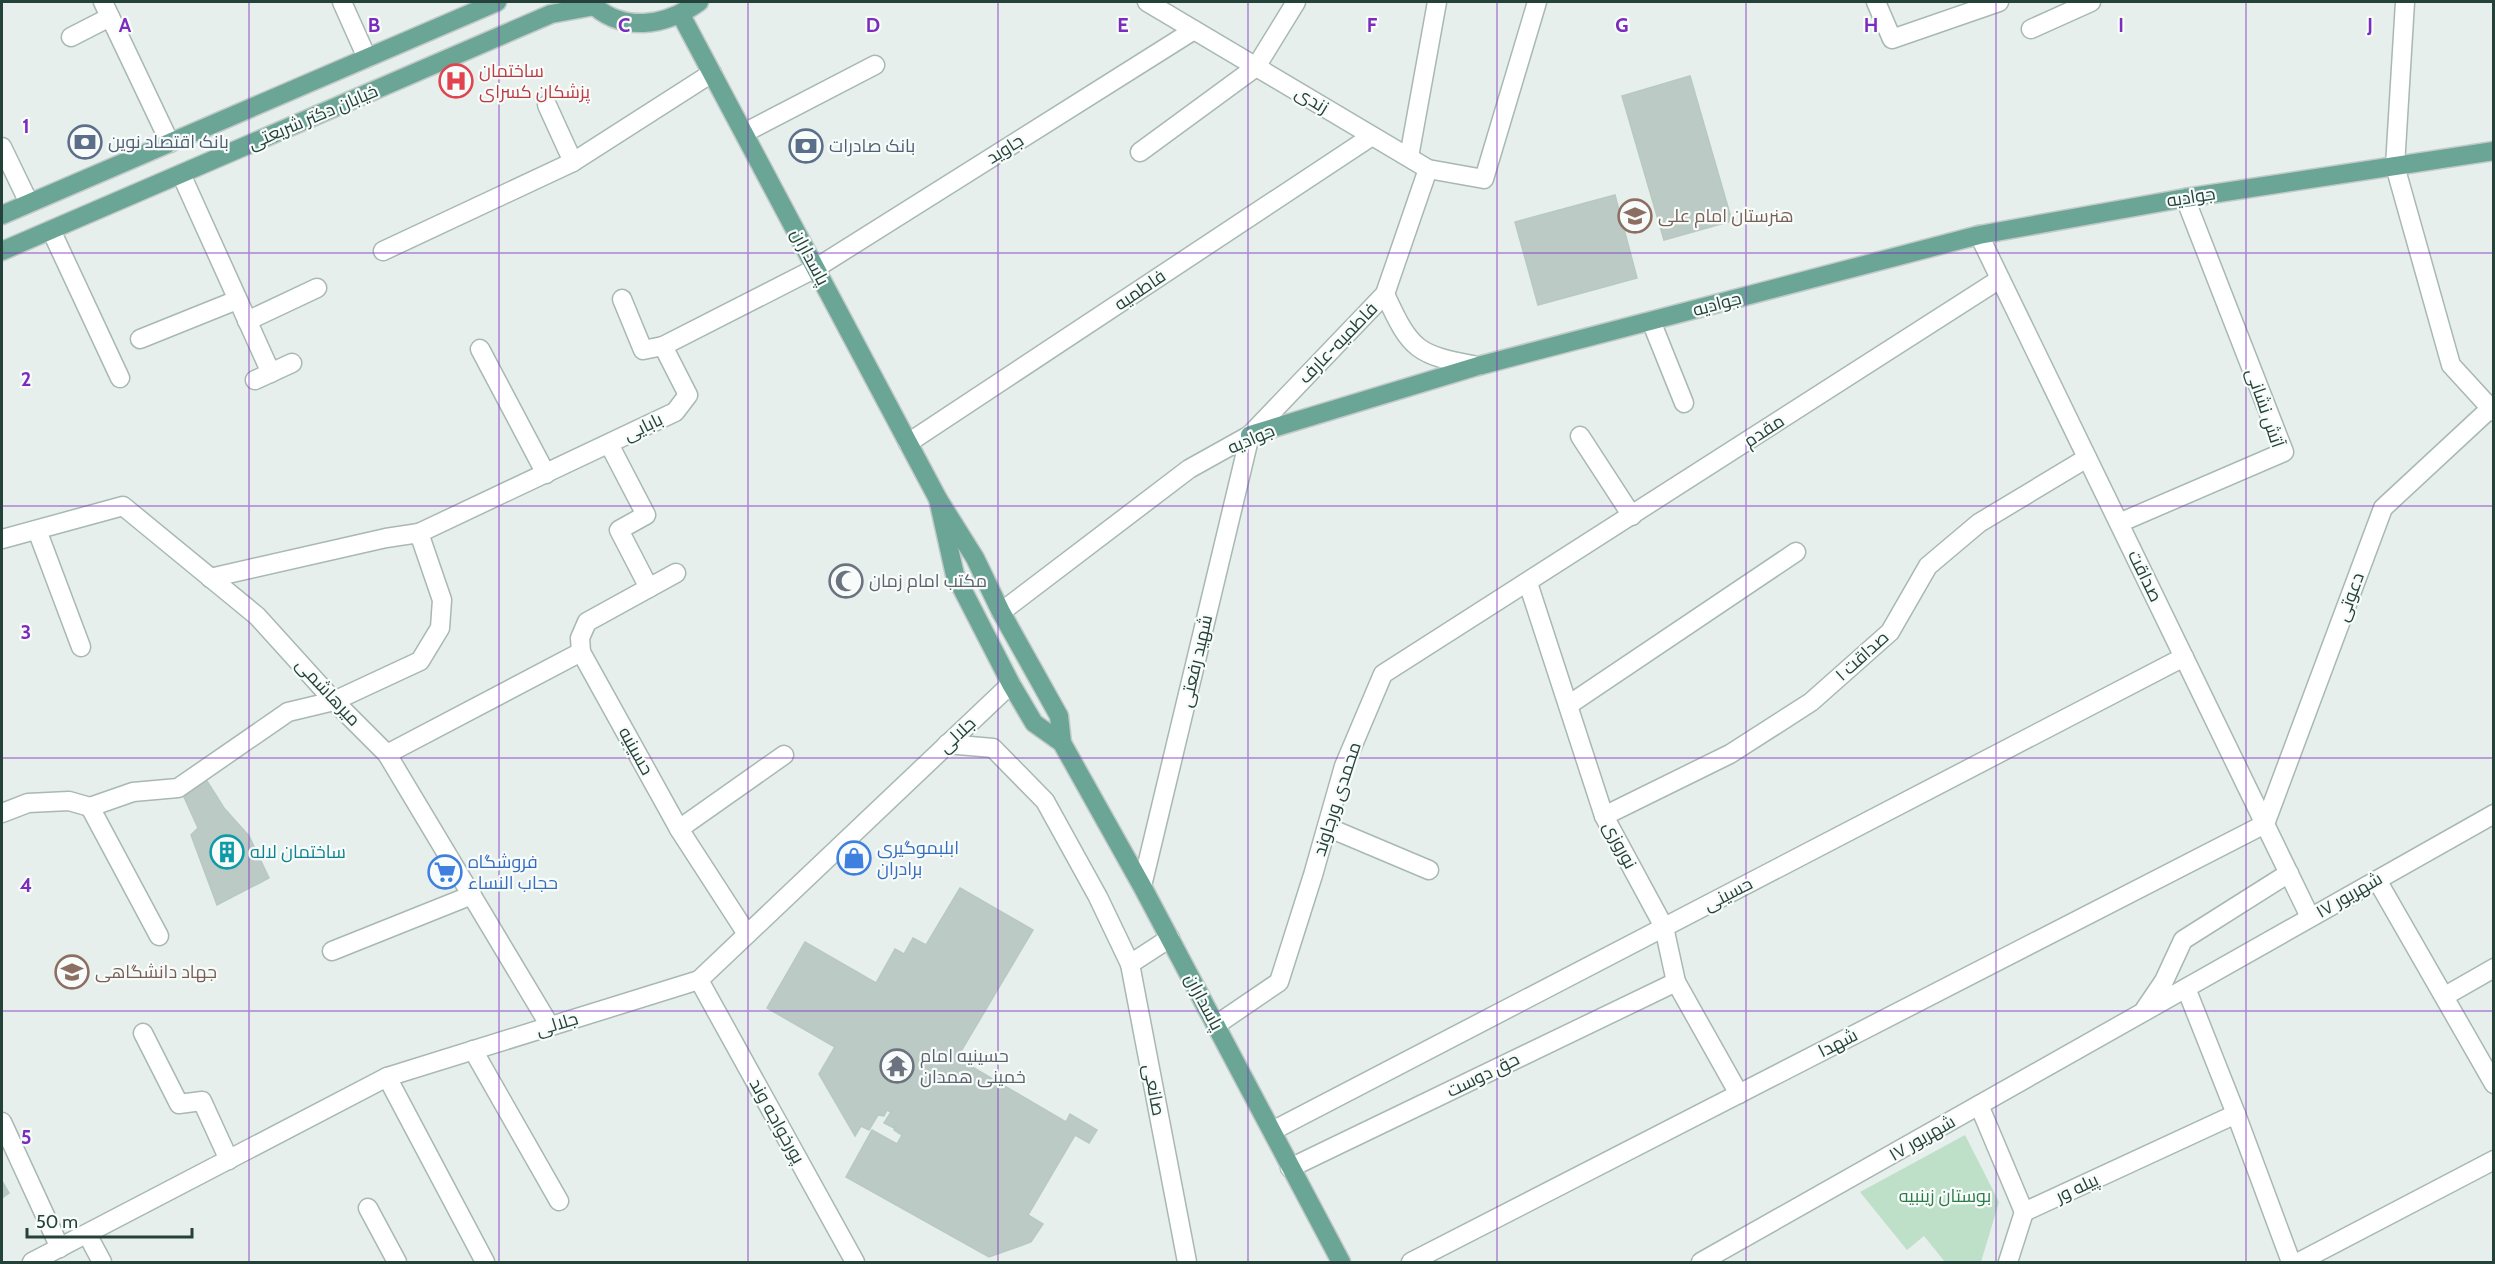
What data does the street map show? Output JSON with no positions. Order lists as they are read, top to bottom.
{
  "streets": {
    "main road": ["خیابان دکتر شریعتی", "جوادیه", "پاسداران"],
    "street": [
      "زندی",
      "جاوید",
      "فاطمیه",
      "فاطمیه-عارف",
      "آتش نشانی",
      "بابایی",
      "مقدم",
      "صداقت",
      "دعوتی",
      "صداقت ۱",
      "شهید رفعتی",
      "میرهاشمی",
      "جلالی",
      "حسینیه",
      "محمدی ورجاوند",
      "نوروزی",
      "حسینی",
      "۱۷ شهریور",
      "شهدا",
      "حق دوست",
      "صانعی",
      "پورخواجه وند",
      "پیله ور"
    ]
  },
  "crossings": [
    ["زندی", "جاوید"],
    ["زندی", "فاطمیه"],
    ["زندی", "فاطمیه-عارف"],
    ["جاوید", "پاسداران"],
    ["جوادیه", "پاسداران"],
    ["جوادیه", "فاطمیه-عارف"],
    ["جوادیه", "آتش نشانی"],
    ["جوادیه", "صداقت"],
    ["جوادیه", "شهید رفعتی"],
    ["پاسداران", "فاطمیه"],
    ["پاسداران", "شهید رفعتی"],
    ["پاسداران", "جلالی"],
    ["پاسداران", "محمدی ورجاوند"],
    ["پاسداران", "حسینی"],
    ["پاسداران", "حق دوست"],
    ["فاطمیه-عارف", "شهید رفعتی"],
    ["آتش نشانی", "صداقت"],
    ["بابایی", "میرهاشمی"],
    ["مقدم", "صداقت"],
    ["مقدم", "محمدی ورجاوند"],
    ["مقدم", "نوروزی"],
    ["صداقت", "دعوتی"],
    ["صداقت", "صداقت ۱"],
    ["صداقت", "حسینی"],
    ["صداقت", "۱۷ شهریور"],
    ["صداقت", "شهدا"],
    ["دعوتی", "شهدا"],
    ["صداقت ۱", "نوروزی"],
    ["میرهاشمی", "جلالی"],
    ["جلالی", "حسینیه"],
    ["جلالی", "صانعی"],
    ["جلالی", "پورخواجه وند"],
    ["محمدی ورجاوند", "نوروزی"],
    ["نوروزی", "حسینی"],
    ["نوروزی", "شهدا"],
    ["نوروزی", "حق دوست"]
  ],
  "parks": ["بوستان زینبیه"],
  "places": {
    "hospital": ["ساختمان پزشکان کسرای"],
    "bank": ["بانک اقتصاد نوین", "بانک صادرات"],
    "school or university": ["هنرستان امام علی", "جهاد دانشگاهی"],
    "mosque": ["مکتب امام زمان"],
    "building": ["ساختمان لاله"],
    "shop": ["ابلبموگیری برادران"],
    "supermarket": ["فروشگاه حجاب النساء"],
    "temple": ["حسینیه امام خمینی همدان"]
  },
  "scale_bar": "50 m",
  "grid": {
    "columns": [
      "A",
      "B",
      "C",
      "D",
      "E",
      "F",
      "G",
      "H",
      "I",
      "J"
    ],
    "rows": [
      "1",
      "2",
      "3",
      "4",
      "5"
    ]
  }
}
